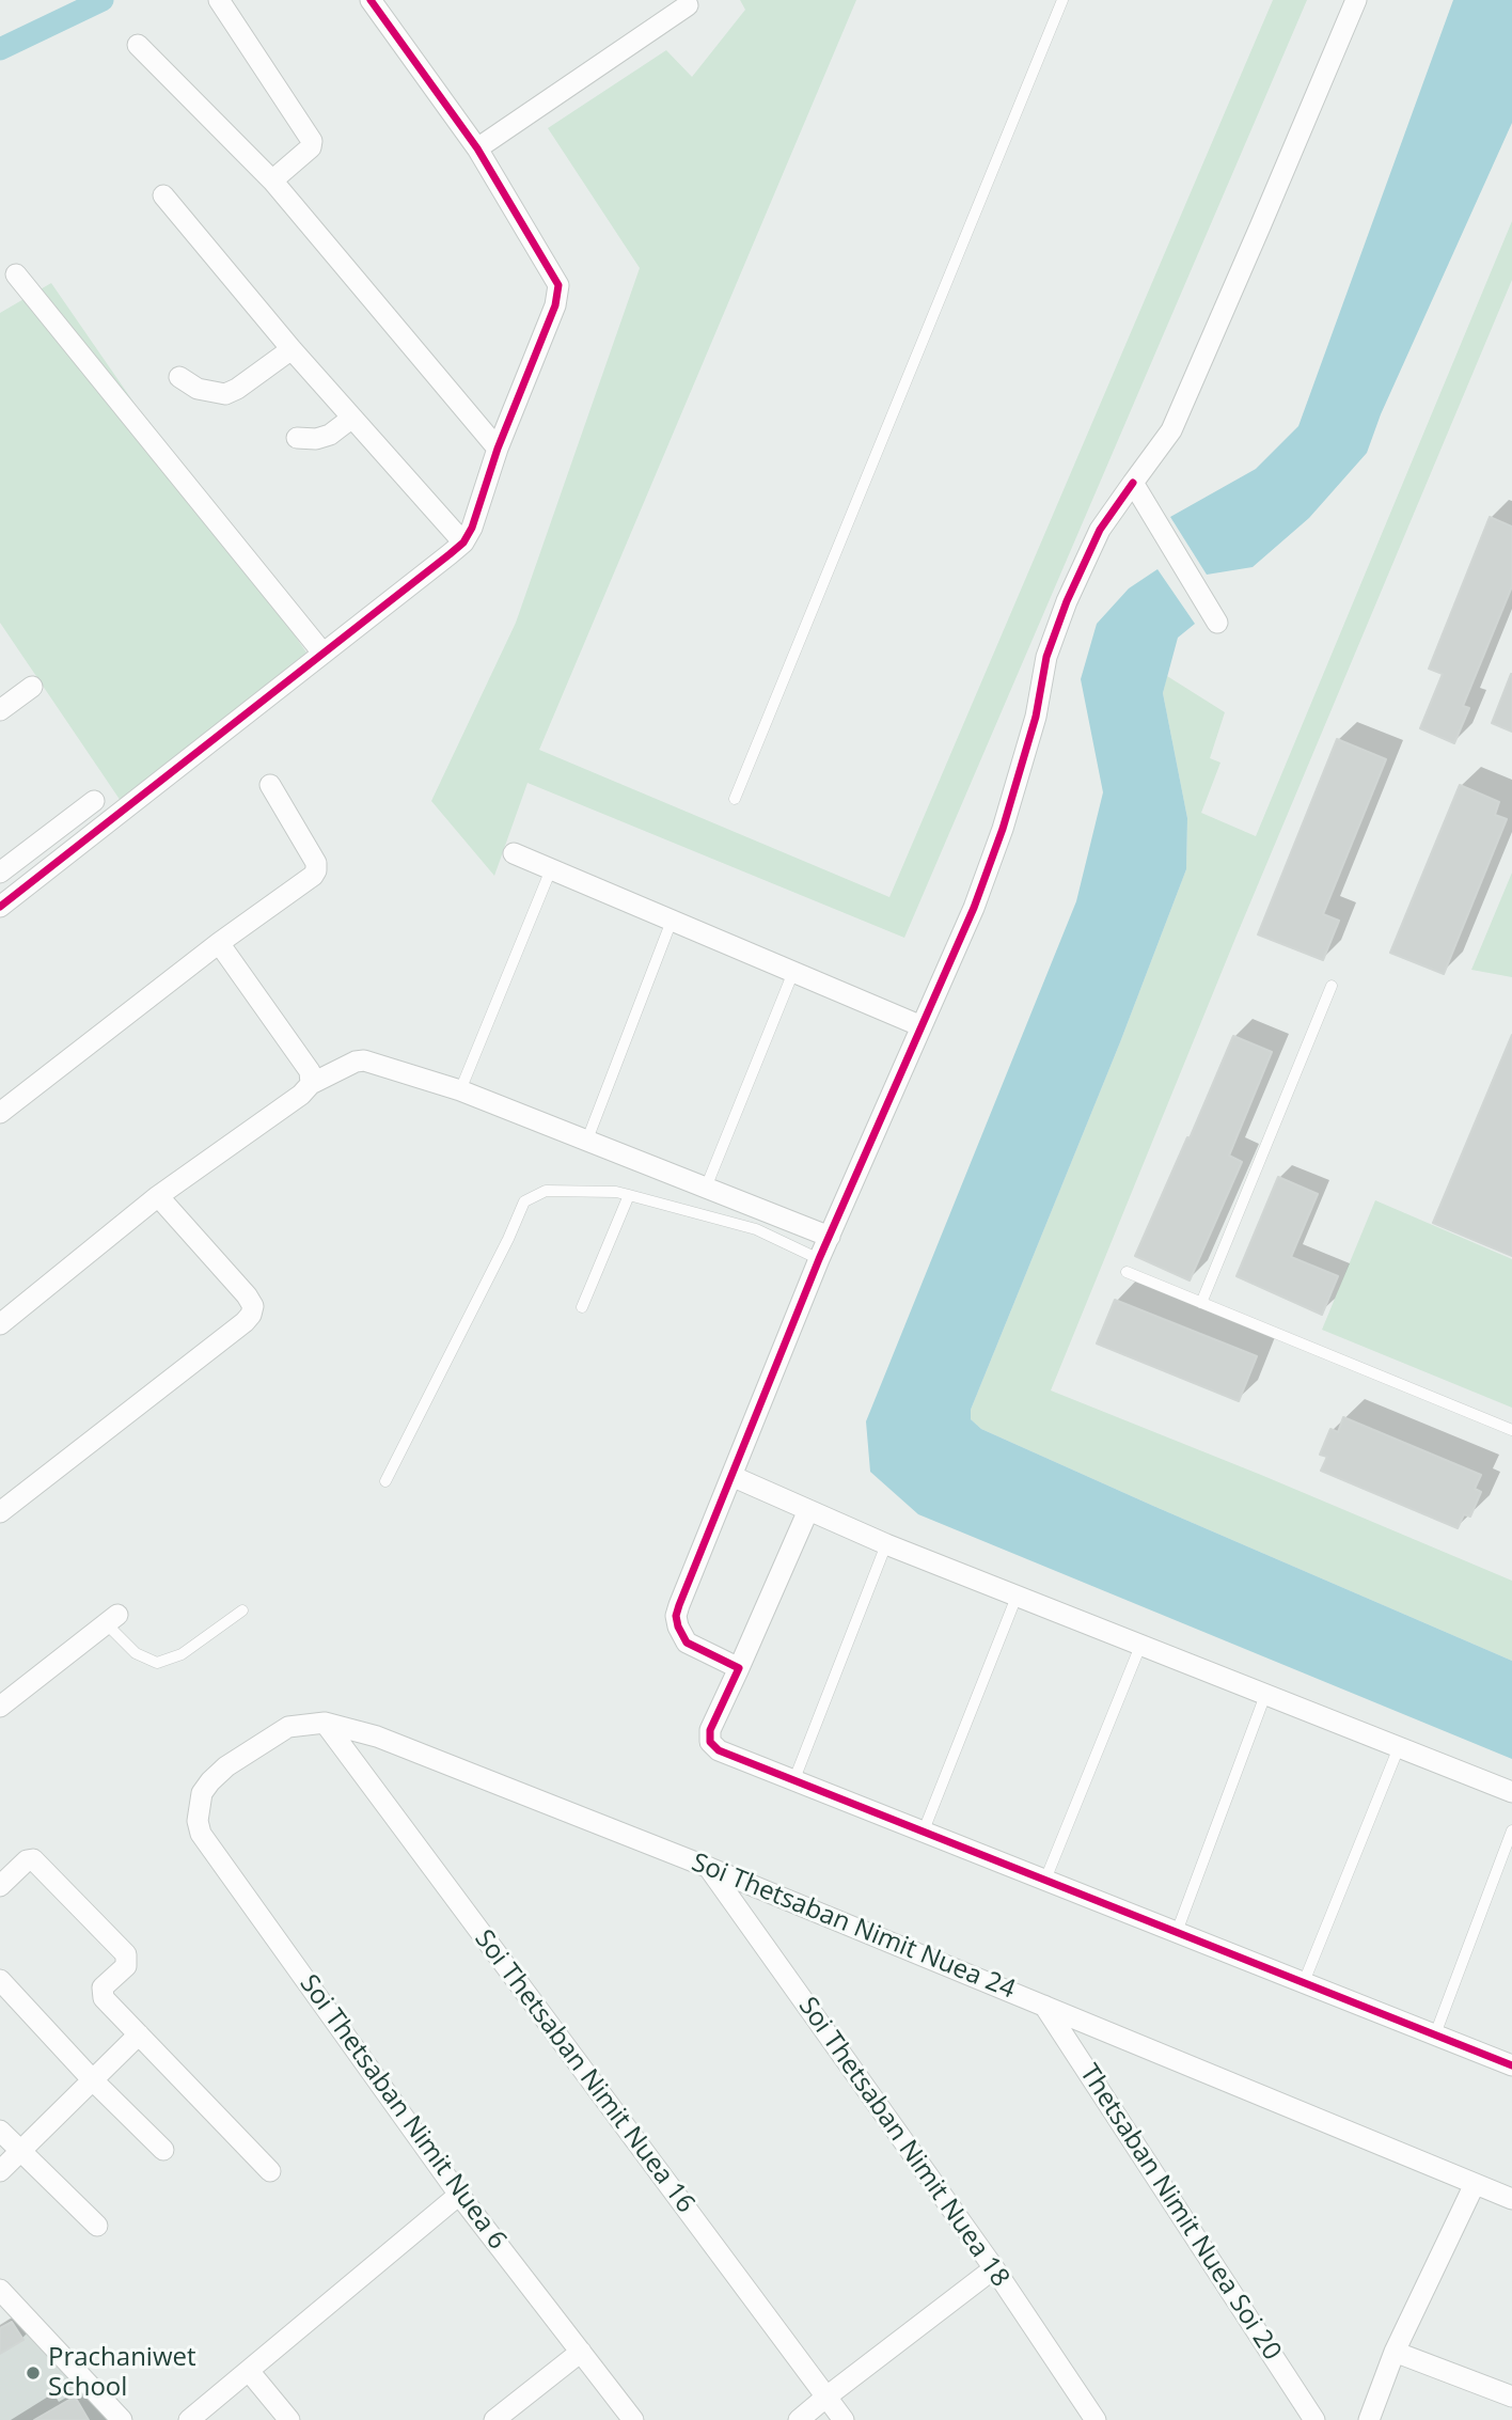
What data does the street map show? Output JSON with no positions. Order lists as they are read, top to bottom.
{
  "streets": {
    "street": [
      "Soi Thetsaban Nimit Nuea 24",
      "Soi Thetsaban Nimit Nuea 16",
      "Soi Thetsaban Nimit Nuea 6",
      "Soi Thetsaban Nimit Nuea 18",
      "Thetsaban Nimit Nuea Soi 20"
    ]
  },
  "crossings": [
    ["Soi Thetsaban Nimit Nuea 24", "Soi Thetsaban Nimit Nuea 16"],
    ["Soi Thetsaban Nimit Nuea 24", "Soi Thetsaban Nimit Nuea 6"],
    ["Soi Thetsaban Nimit Nuea 24", "Soi Thetsaban Nimit Nuea 18"],
    ["Soi Thetsaban Nimit Nuea 24", "Thetsaban Nimit Nuea Soi 20"]
  ],
  "places": ["Prachaniwet School"]
}
